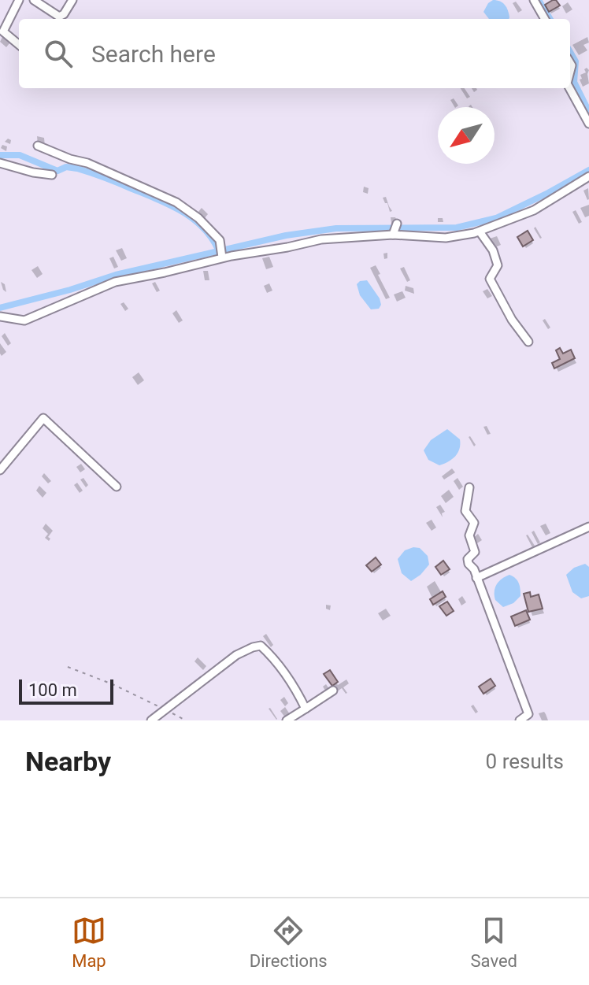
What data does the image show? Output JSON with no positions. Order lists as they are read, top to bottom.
{
  "scale_bar": "100 m",
  "north": "bottom left",
  "page": {
    "search": "Search here",
    "scale": "100 m",
    "heading": ["Nearby", "0 results"],
    "nav": ["Map", "Directions", "Saved"]
  }
}
